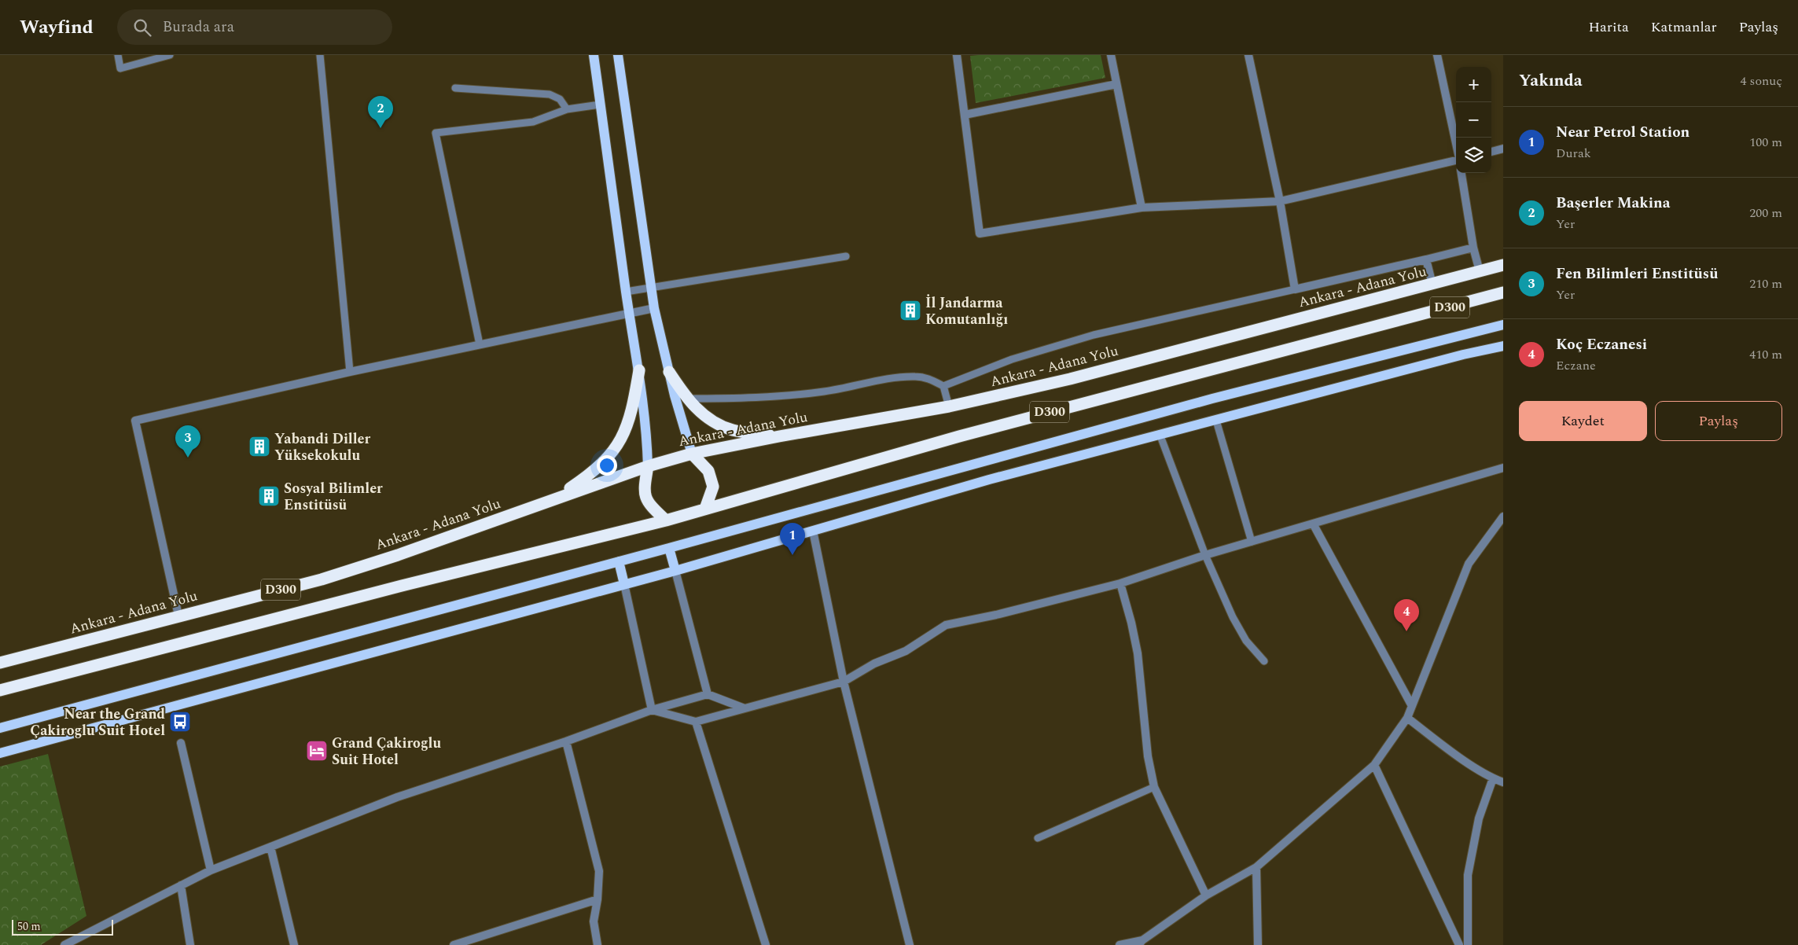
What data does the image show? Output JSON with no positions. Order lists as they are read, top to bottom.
{
  "streets": {
    "highway": ["Ankara - Adana Yolu", "D300"]
  },
  "crossings": [
    ["Ankara - Adana Yolu", "D300"]
  ],
  "places": {
    "building": ["İl Jandarma Komutanlığı", "Yabandi Diller Yüksekokulu", "Sosyal Bilimler Enstitüsü"],
    "bus stop": ["Near the Grand Çakiroglu Suit Hotel"],
    "hotel": ["Grand Çakiroglu Suit Hotel"]
  },
  "scale_bar": "50 m",
  "page": {
    "header": "Wayfind",
    "search": "Burada ara",
    "nav": ["Harita", "Katmanlar", "Paylaş"],
    "heading": ["Yakında", "4 sonuç"],
    "map_buttons": ["+", "−"],
    "pins": [
      "2",
      "3",
      "1",
      "4"
    ],
    "list": [
      {
        "mark": "1",
        "name": "Near Petrol Station",
        "note": "Durak",
        "value": "100 m"
      },
      {
        "mark": "2",
        "name": "Başerler Makina",
        "note": "Yer",
        "value": "200 m"
      },
      {
        "mark": "3",
        "name": "Fen Bilimleri Enstitüsü",
        "note": "Yer",
        "value": "210 m"
      },
      {
        "mark": "4",
        "name": "Koç Eczanesi",
        "note": "Eczane",
        "value": "410 m"
      }
    ],
    "buttons": ["Kaydet", "Paylaş"],
    "scale": "50 m"
  }
}
